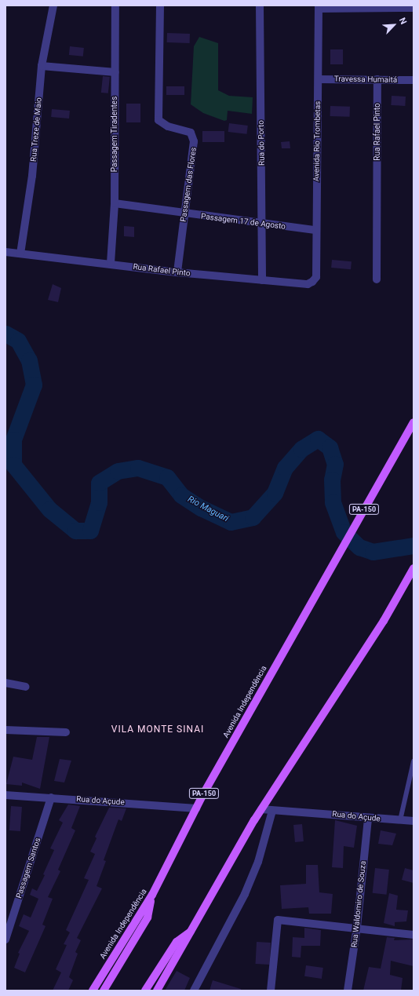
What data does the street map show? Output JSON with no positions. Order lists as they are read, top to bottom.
{
  "streets": {
    "main road": ["PA-150", "Avenida Independência"],
    "street": [
      "Travessa Humaitá",
      "Rua Treze de Maio",
      "Rua Rafael Pinto",
      "Passagem Tiradentes",
      "Avenida Rio Trombetas",
      "Rua do Porto",
      "Passagem das Flores",
      "Passagem 17 de Agosto",
      "Rua do Açude",
      "Passagem Santos",
      "Rua Waldomiro de Souza"
    ]
  },
  "crossings": [
    ["Travessa Humaitá", "Rua Rafael Pinto"],
    ["Travessa Humaitá", "Avenida Rio Trombetas"],
    ["Rua Treze de Maio", "Rua Rafael Pinto"],
    ["Rua Rafael Pinto", "Passagem Tiradentes"],
    ["Rua Rafael Pinto", "Avenida Rio Trombetas"],
    ["Rua Rafael Pinto", "Rua do Porto"],
    ["Rua Rafael Pinto", "Passagem das Flores"],
    ["Passagem Tiradentes", "Passagem 17 de Agosto"],
    ["Avenida Rio Trombetas", "Passagem 17 de Agosto"],
    ["Rua do Porto", "Passagem 17 de Agosto"],
    ["Passagem das Flores", "Passagem 17 de Agosto"],
    ["Avenida Independência", "Rua do Açude"],
    ["Rua do Açude", "Passagem Santos"],
    ["Rua do Açude", "Rua Waldomiro de Souza"]
  ],
  "districts": ["VILA MONTE SINAI"],
  "water": ["Rio Maguari"],
  "north": "top right"
}
